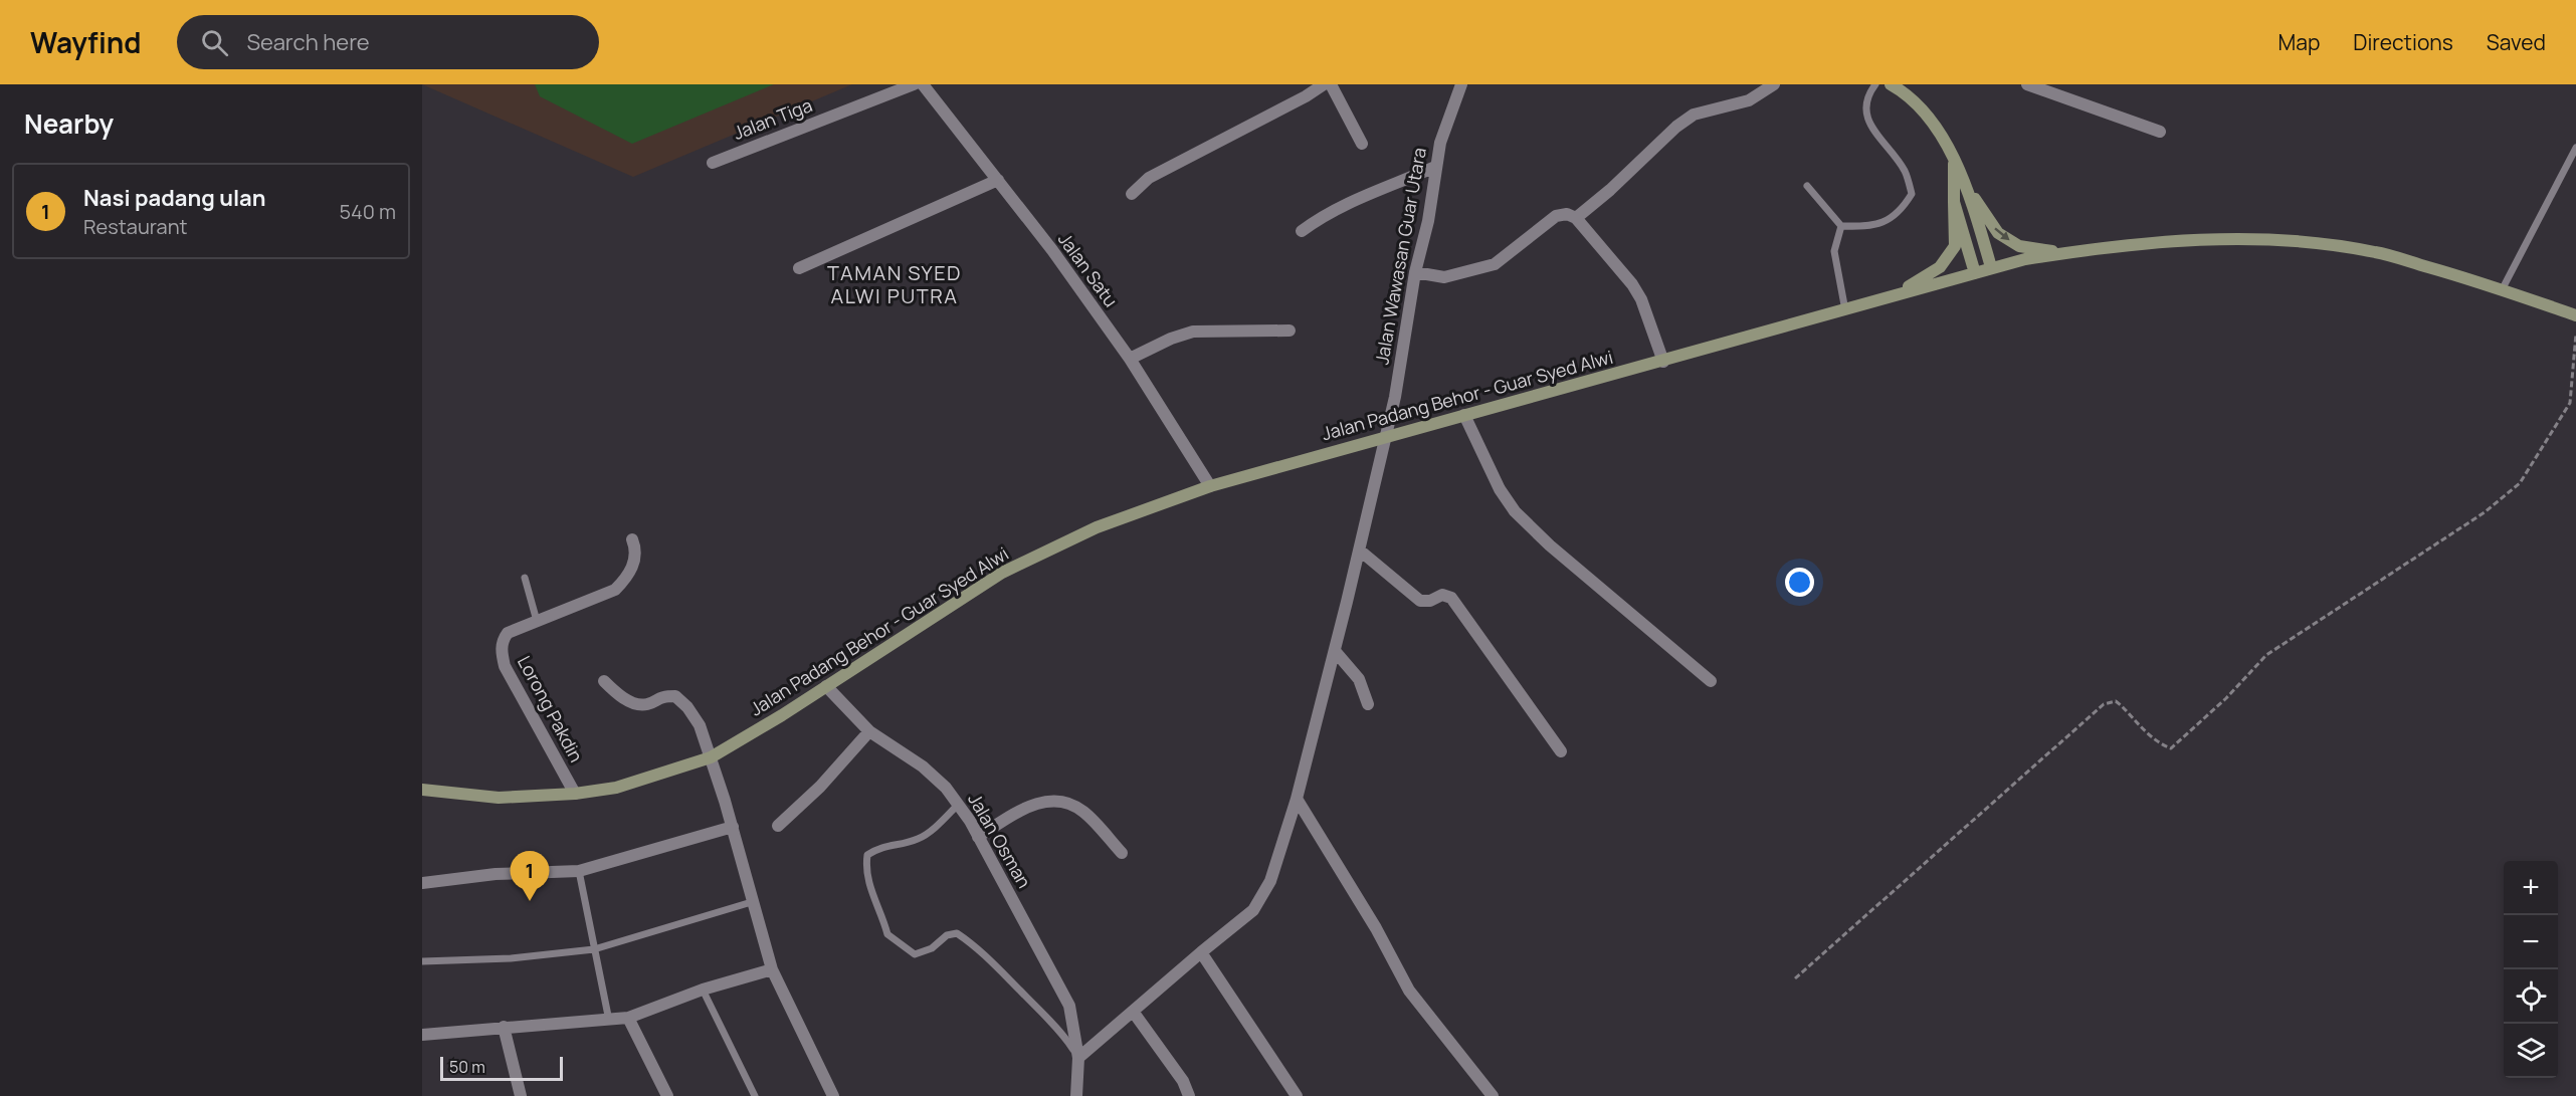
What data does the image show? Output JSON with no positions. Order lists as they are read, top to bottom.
{
  "streets": {
    "main road": ["Jalan Padang Behor - Guar Syed Alwi"],
    "street": [
      "Jalan Tiga",
      "Jalan Wawasan Guar Utara",
      "Jalan Satu",
      "Lorong Pakdin",
      "Jalan Osman"
    ]
  },
  "crossings": [
    ["Jalan Wawasan Guar Utara", "Jalan Padang Behor - Guar Syed Alwi"],
    ["Jalan Wawasan Guar Utara", "Jalan Osman"],
    ["Jalan Satu", "Jalan Padang Behor - Guar Syed Alwi"],
    ["Jalan Padang Behor - Guar Syed Alwi", "Lorong Pakdin"],
    ["Jalan Padang Behor - Guar Syed Alwi", "Jalan Osman"]
  ],
  "districts": ["TAMAN SYED ALWI PUTRA"],
  "scale_bar": "50 m",
  "page": {
    "header": "Wayfind",
    "search": "Search here",
    "nav": ["Map", "Directions", "Saved"],
    "heading": "Nearby",
    "list": [
      {
        "mark": "1",
        "name": "Nasi padang ulan",
        "note": "Restaurant",
        "value": "540 m"
      }
    ],
    "pins": "1",
    "map_buttons": ["+", "−"],
    "scale": "50 m"
  }
}
